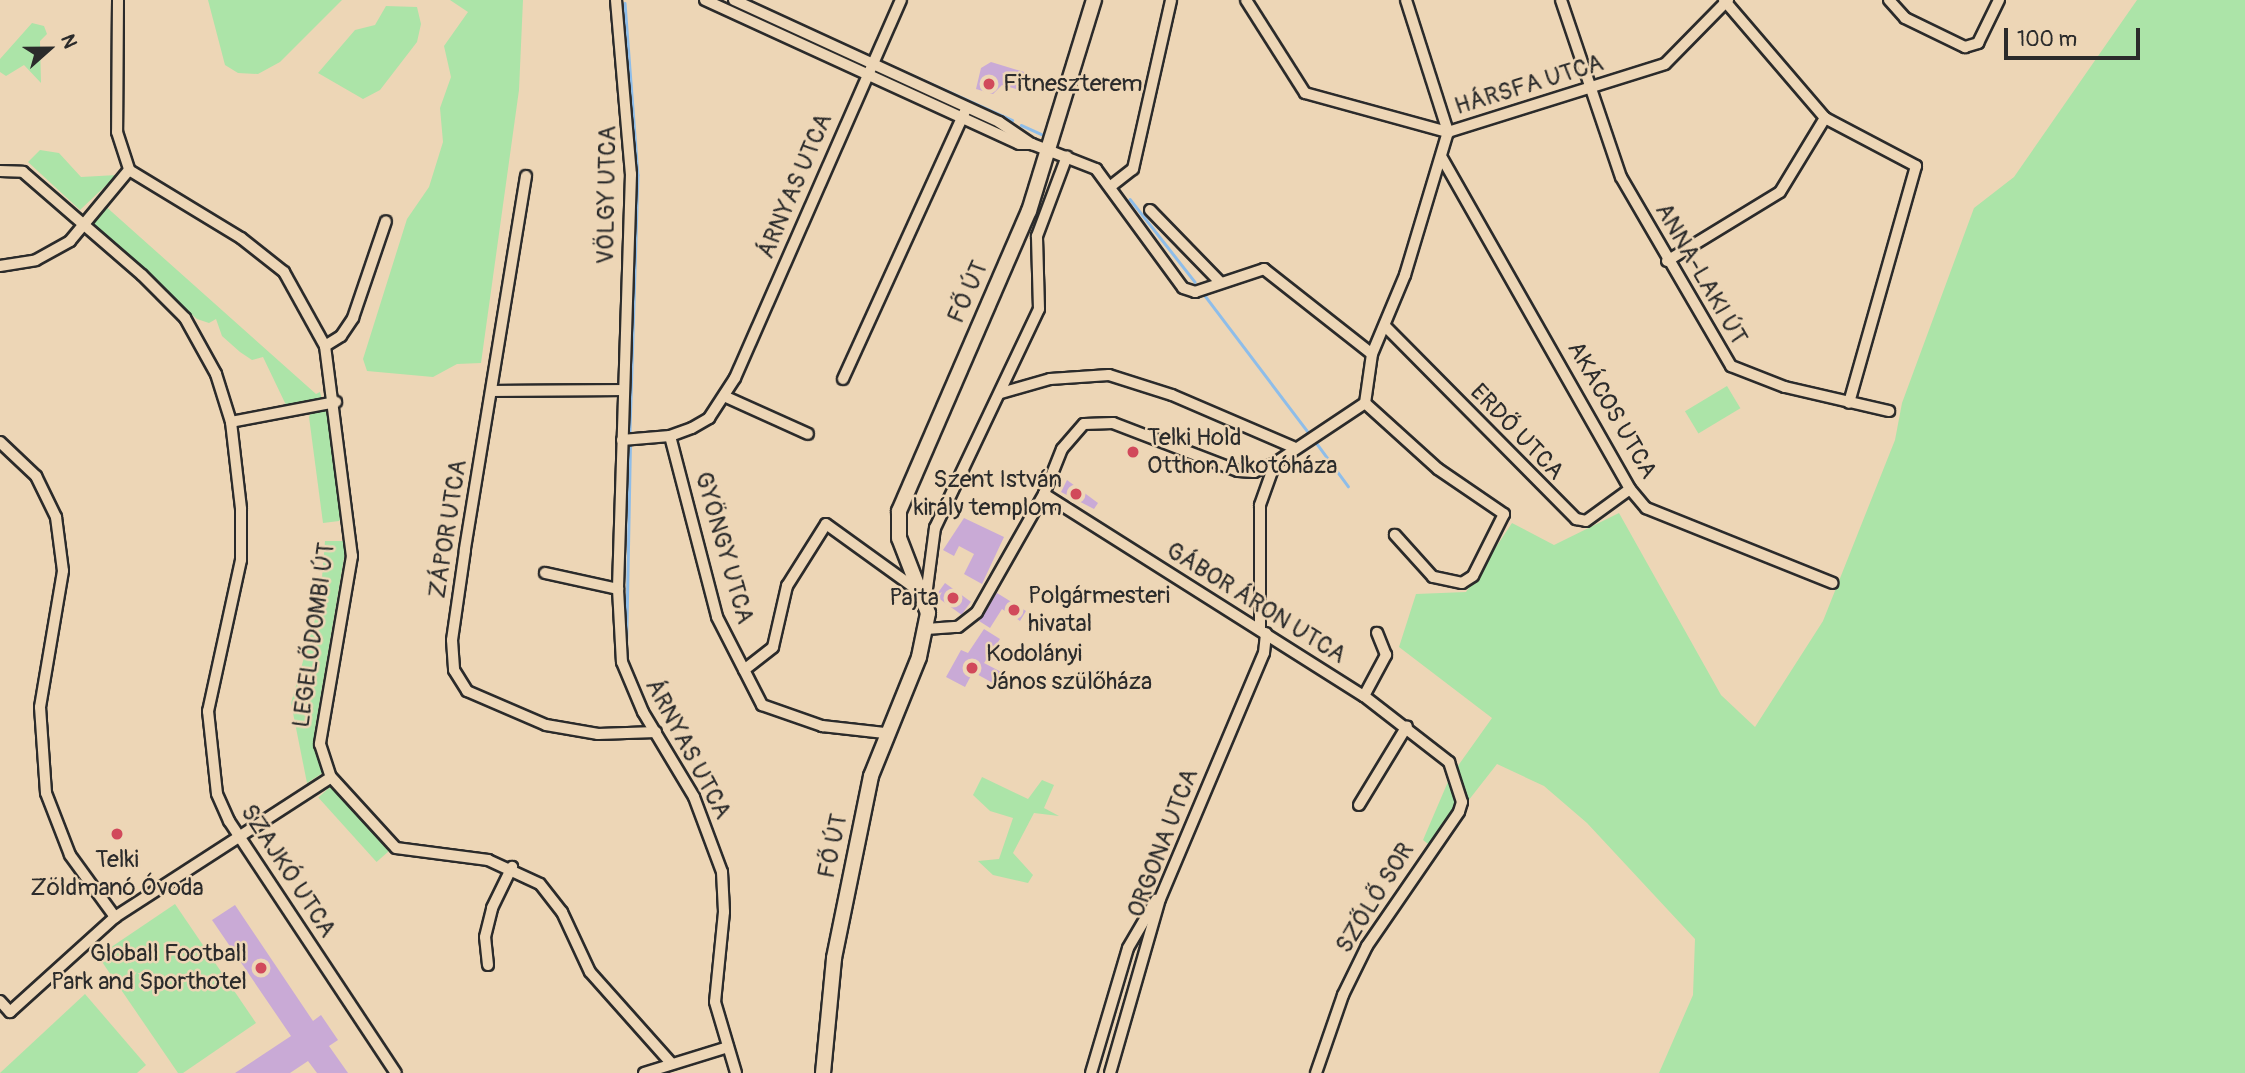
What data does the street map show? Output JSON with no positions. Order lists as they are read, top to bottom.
{
  "streets": {
    "main road": ["FŐ ÚT"],
    "street": [
      "HÁRSFA UTCA",
      "ÁRNYAS UTCA",
      "VÖLGY UTCA",
      "ANNA-LAKI ÚT",
      "AKÁCOS UTCA",
      "ERDŐ UTCA",
      "ZÁPOR UTCA",
      "GYÖNGY UTCA",
      "GÁBOR ÁRON UTCA",
      "LEGELŐDOMBI ÚT",
      "ORGONA UTCA",
      "SZAJKÓ UTCA",
      "SZŐLŐ SOR"
    ]
  },
  "crossings": [
    ["HÁRSFA UTCA", "ANNA-LAKI ÚT"],
    ["ÁRNYAS UTCA", "VÖLGY UTCA"],
    ["ÁRNYAS UTCA", "ZÁPOR UTCA"],
    ["ÁRNYAS UTCA", "GYÖNGY UTCA"],
    ["FŐ ÚT", "GYÖNGY UTCA"],
    ["AKÁCOS UTCA", "ERDŐ UTCA"],
    ["GÁBOR ÁRON UTCA", "ORGONA UTCA"],
    ["GÁBOR ÁRON UTCA", "SZŐLŐ SOR"]
  ],
  "places": [
    "Fitneszterem",
    "Telki Hold Otthon Alkotóháza",
    "Szent István király templom",
    "Pajta",
    "Polgármesteri hivatal",
    "Kodolányi János szülőháza",
    "Telki Zöldmanó Óvoda",
    "Globall Football Park and Sporthotel"
  ],
  "scale_bar": "100 m",
  "north": "right"
}
